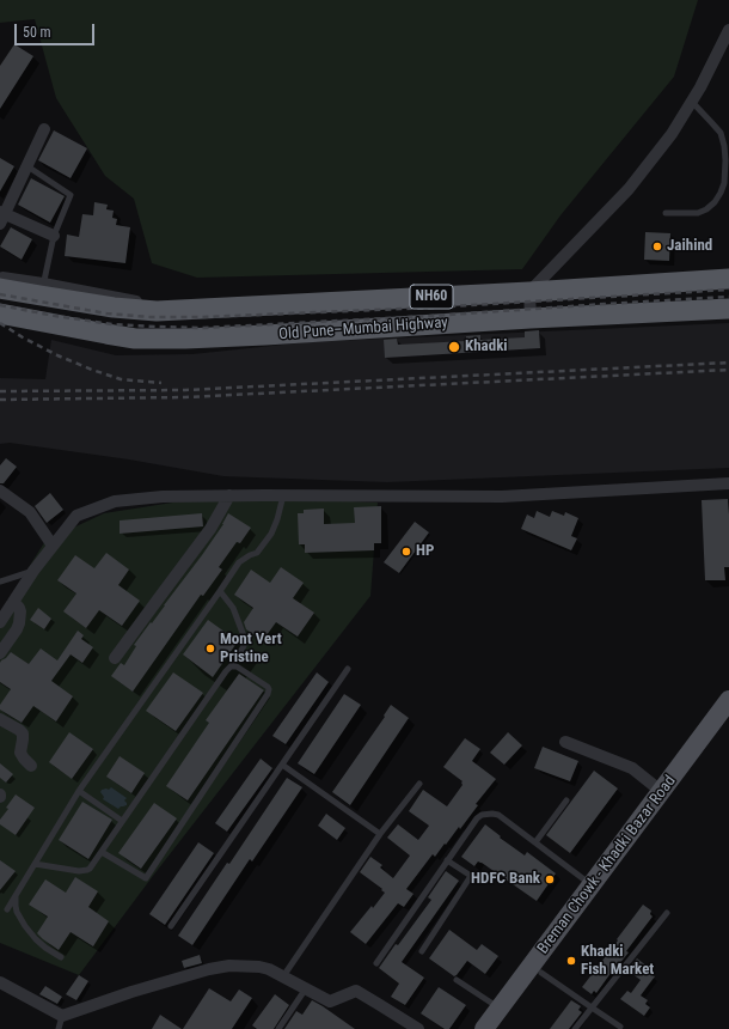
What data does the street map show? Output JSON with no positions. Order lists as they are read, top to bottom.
{
  "streets": {
    "highway": ["NH60", "Old Pune–Mumbai Highway"],
    "main road": ["Breman Chowk - Khadki Bazar Road"]
  },
  "places": [
    "Jaihind",
    "Khadki",
    "HP",
    "Mont Vert Pristine",
    "HDFC Bank",
    "Khadki Fish Market"
  ],
  "scale_bar": "50 m"
}
